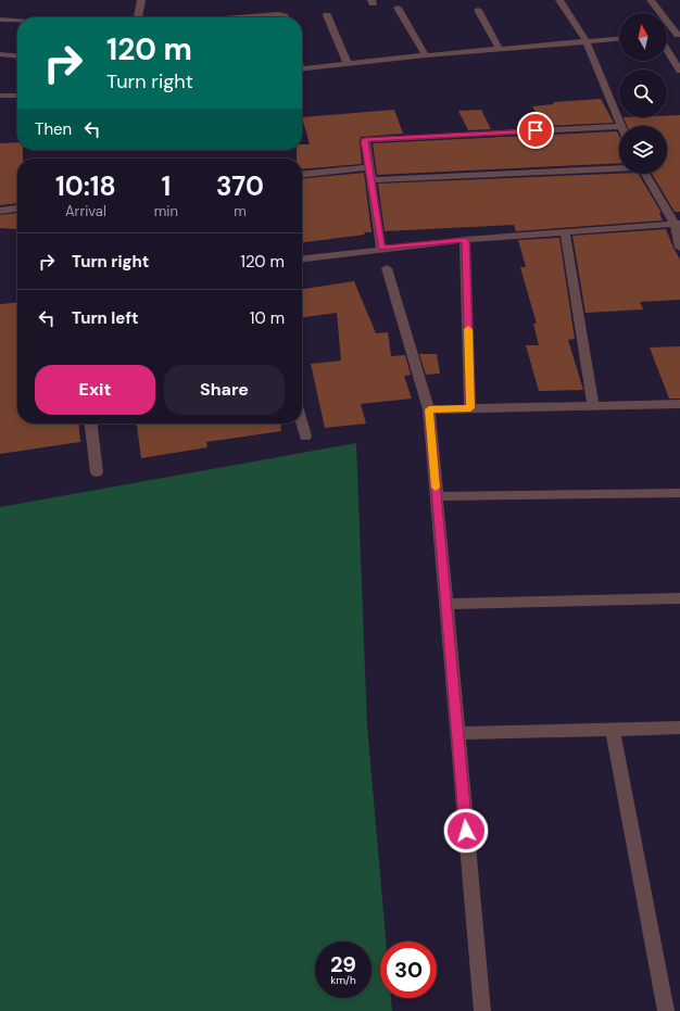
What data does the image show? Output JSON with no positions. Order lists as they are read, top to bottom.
{
  "north": "top",
  "page": {
    "turn": ["120 m", "Turn right"],
    "then": "Then",
    "eta": [
      "10:18",
      "Arrival",
      "1",
      "min",
      "370",
      "m"
    ],
    "list": [
      {
        "name": "Turn right",
        "value": "120 m"
      },
      {
        "name": "Turn left",
        "value": "10 m"
      }
    ],
    "buttons": ["Exit", "Share"],
    "speed": "29 km/h",
    "limit": "30"
  }
}
